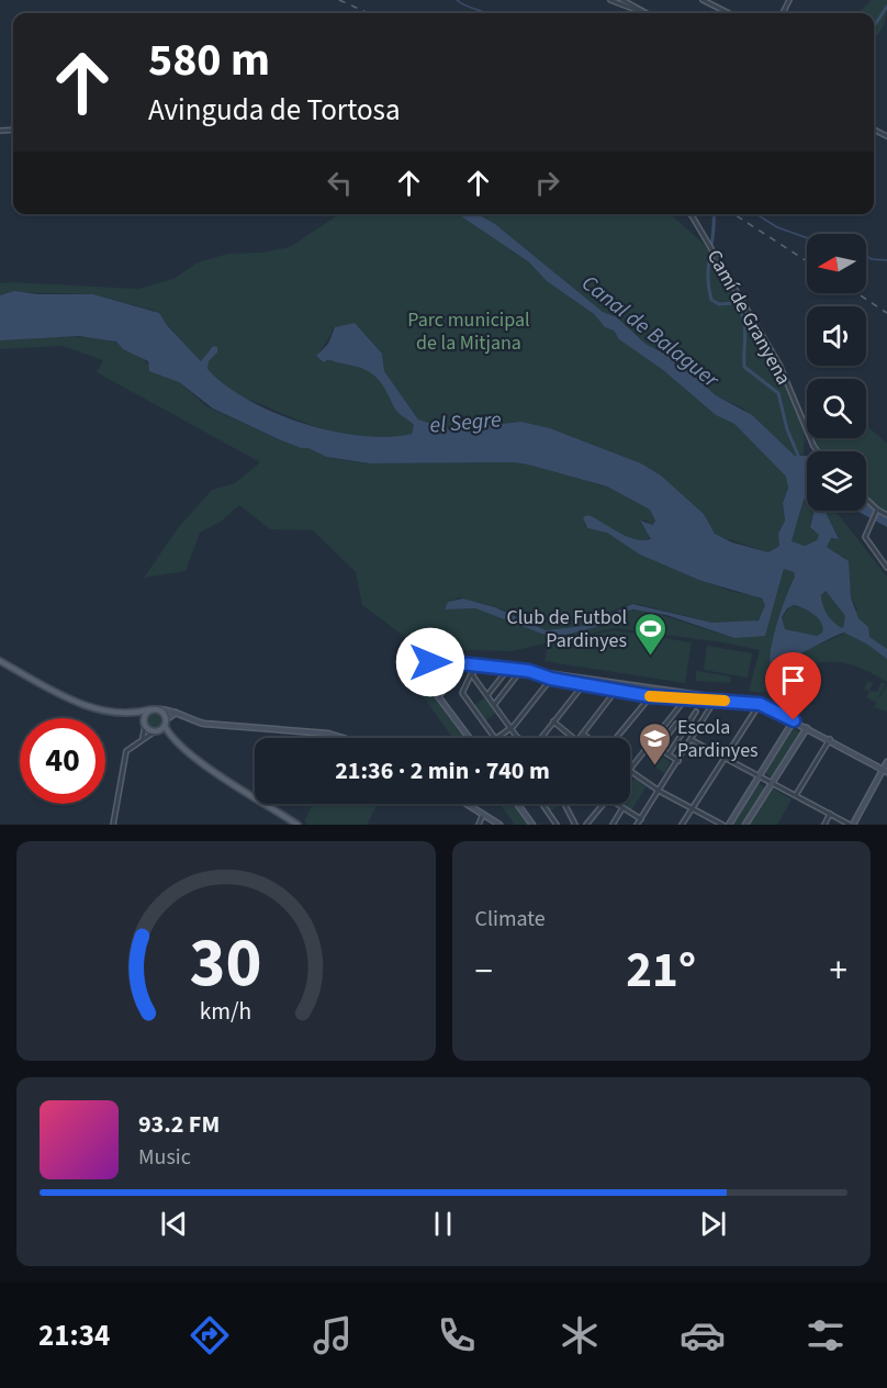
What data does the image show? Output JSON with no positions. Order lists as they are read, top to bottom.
{
  "streets": {
    "street": ["Camí de Granyena"]
  },
  "water": ["Canal de Balaguer", "el Segre"],
  "parks": ["Parc municipal de la Mitjana"],
  "places": {
    "sports": ["Club de Futbol Pardinyes"],
    "school or university": ["Escola Pardinyes"]
  },
  "north": "left",
  "page": {
    "turn": ["580 m", "Avinguda de Tortosa"],
    "limit": "40",
    "trip": "21:36 · 2 min · 740 m",
    "tile": "Climate",
    "heat": ["−", "21°", "+"],
    "song": ["93.2 FM", "Music"],
    "tabs": "21:34",
    "gauge": ["30", "km/h"]
  }
}
